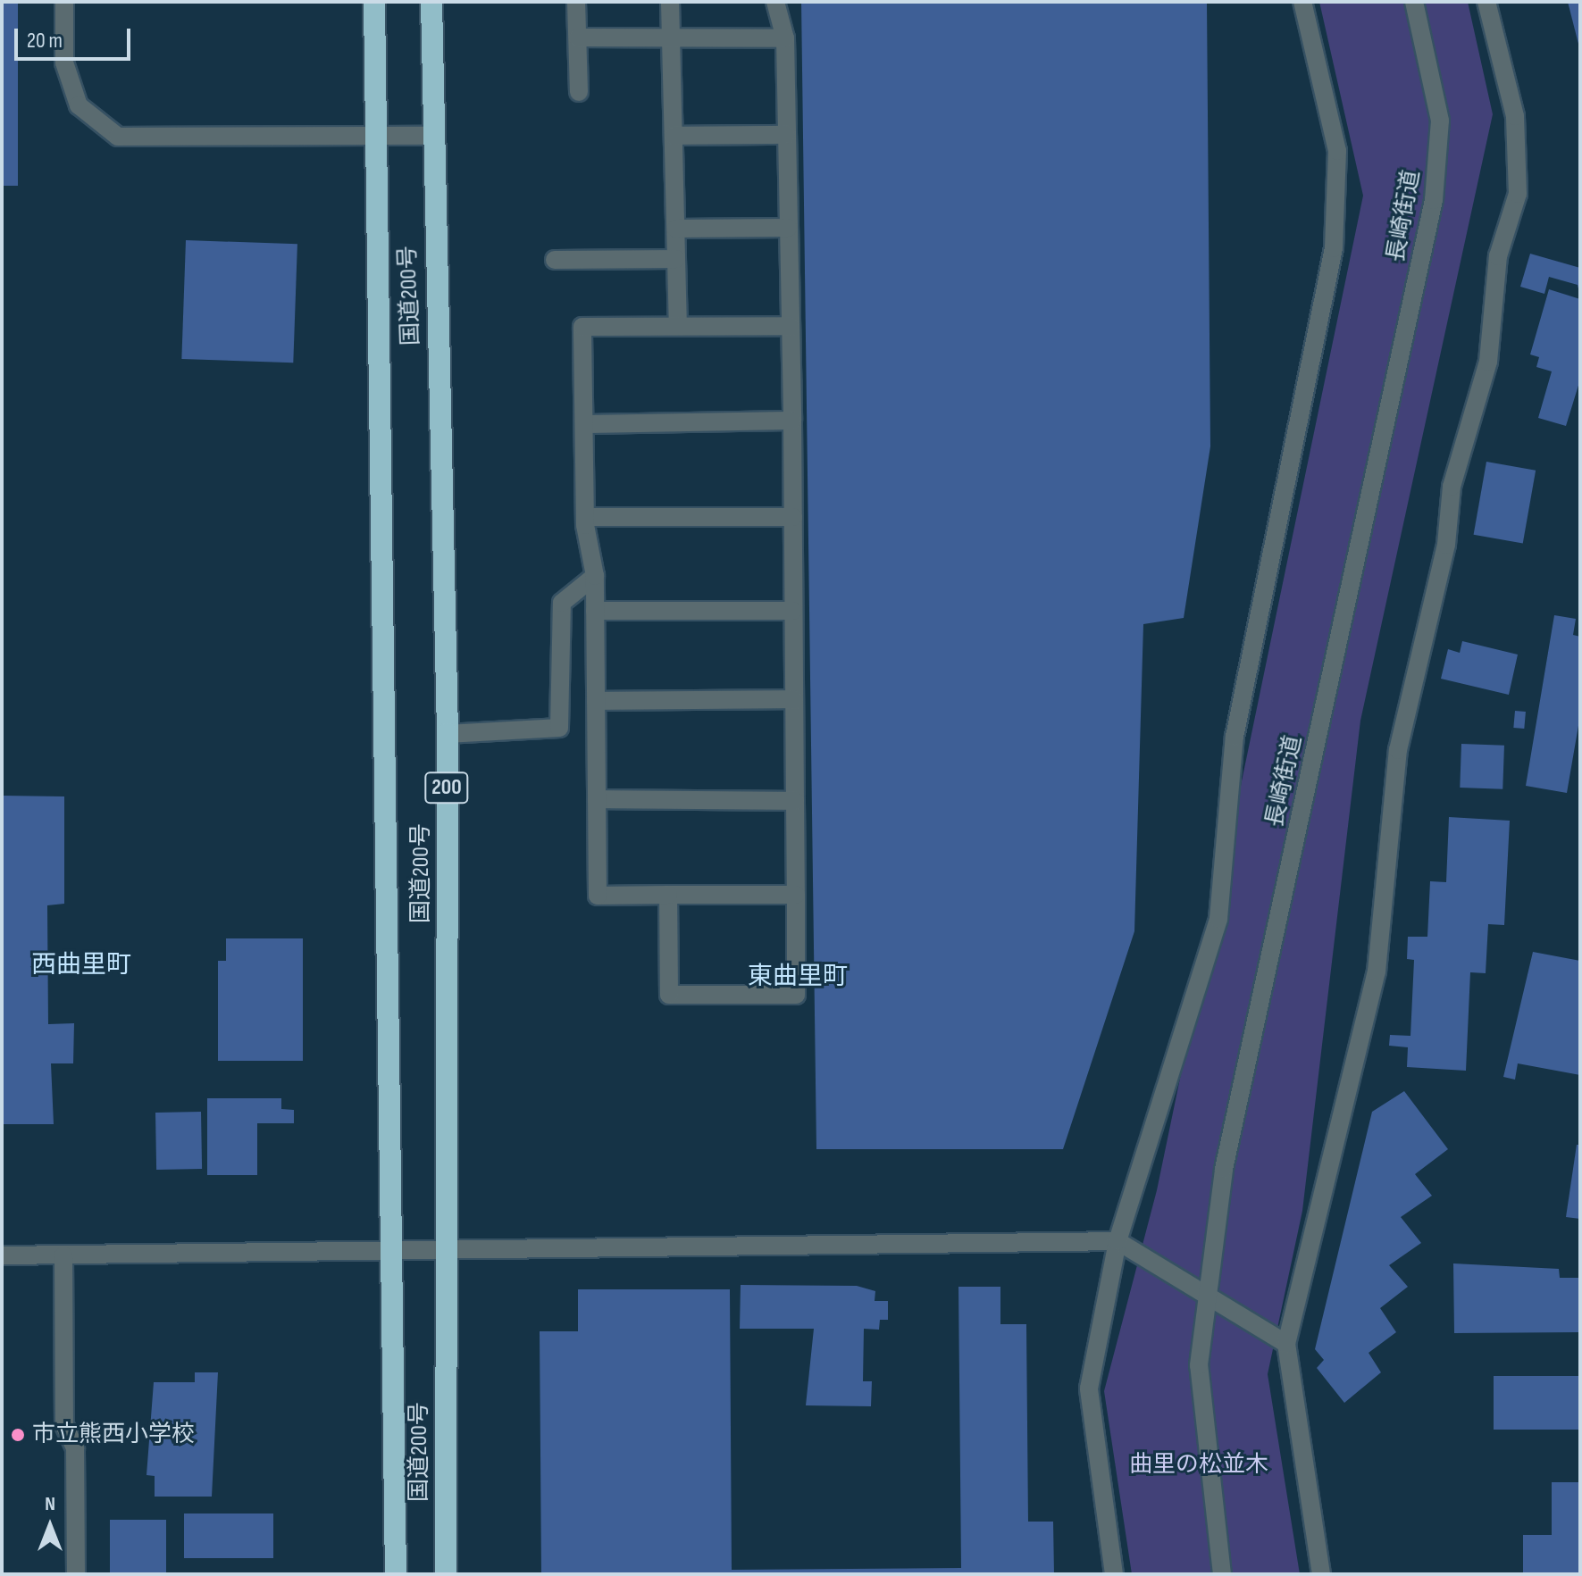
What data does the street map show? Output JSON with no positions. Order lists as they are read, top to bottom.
{
  "streets": {
    "highway": ["国道200号", "200"],
    "street": ["長崎街道"]
  },
  "districts": ["西曲里町", "東曲里町"],
  "parks": ["曲里の松並木"],
  "places": ["市立熊西小学校"],
  "scale_bar": "20 m",
  "north": "top"
}
